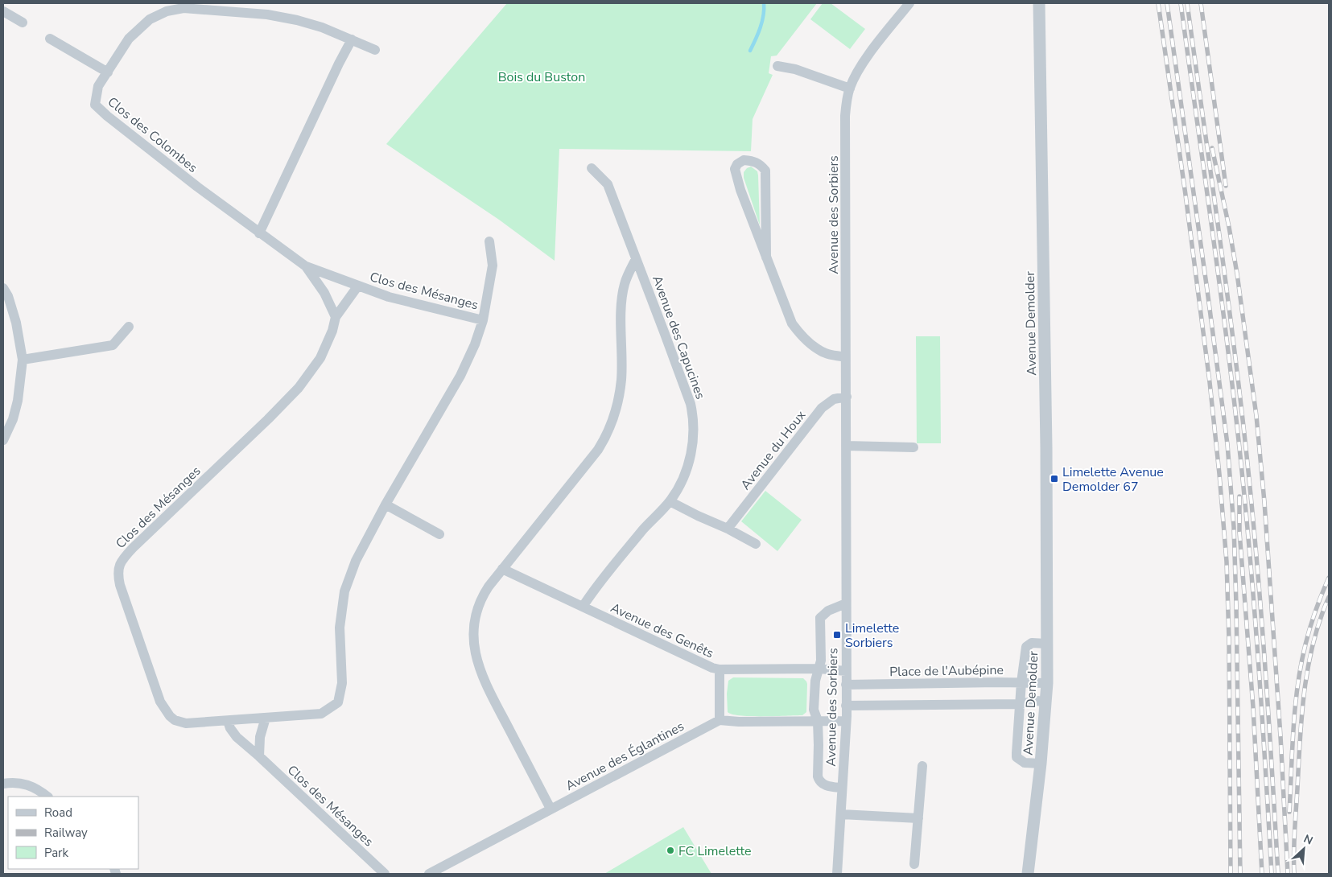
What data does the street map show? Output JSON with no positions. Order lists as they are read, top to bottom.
{
  "streets": {
    "street": [
      "Clos des Colombes",
      "Avenue des Sorbiers",
      "Clos des Mésanges",
      "Avenue Demolder",
      "Avenue des Capucines",
      "Avenue du Houx",
      "Avenue des Genêts",
      "Place de l'Aubépine",
      "Avenue des Églantines"
    ]
  },
  "crossings": [
    ["Clos des Colombes", "Clos des Mésanges"],
    ["Avenue des Sorbiers", "Avenue du Houx"],
    ["Avenue des Sorbiers", "Avenue des Genêts"],
    ["Avenue des Sorbiers", "Place de l'Aubépine"],
    ["Avenue des Sorbiers", "Avenue des Églantines"],
    ["Avenue Demolder", "Place de l'Aubépine"],
    ["Avenue des Capucines", "Avenue des Genêts"]
  ],
  "parks": ["Bois du Buston"],
  "places": {
    "transit": ["Limelette Avenue Demolder 67", "Limelette Sorbiers"],
    "other": ["FC Limelette"]
  },
  "legend": ["Road", "Railway", "Park"],
  "north": "top right"
}
